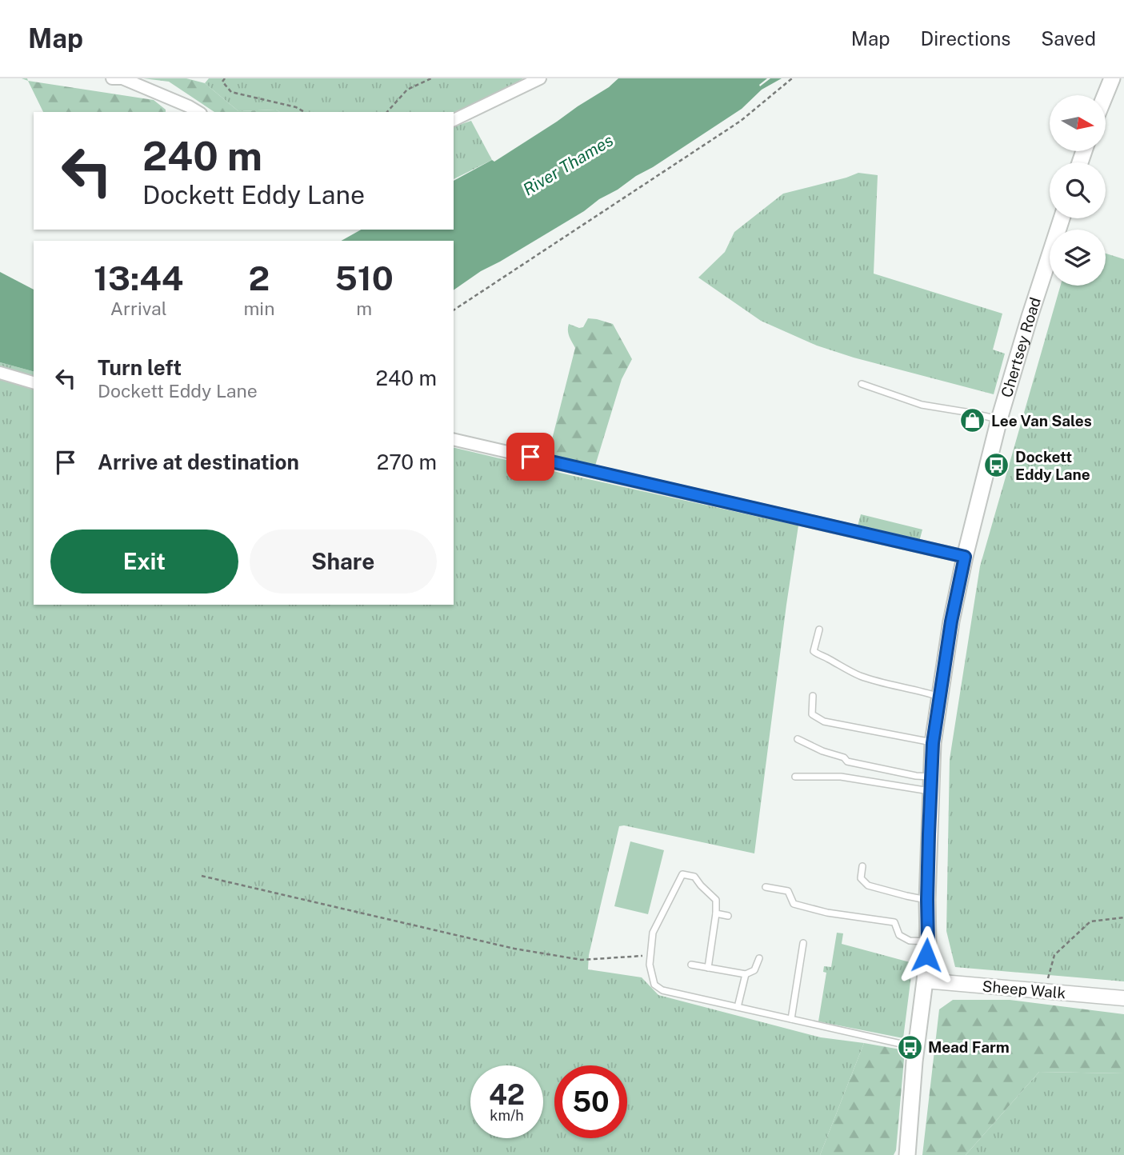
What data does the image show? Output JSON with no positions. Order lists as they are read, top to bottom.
{
  "streets": {
    "main road": ["Chertsey Road"],
    "street": ["Sheep Walk"]
  },
  "crossings": [
    ["Chertsey Road", "Sheep Walk"]
  ],
  "water": ["River Thames"],
  "places": {
    "shop": ["Lee Van Sales"],
    "bus stop": ["Dockett Eddy Lane", "Mead Farm"]
  },
  "north": "right",
  "page": {
    "header": "Map",
    "nav": ["Map", "Directions", "Saved"],
    "turn": ["240 m", "Dockett Eddy Lane"],
    "eta": [
      "13:44",
      "Arrival",
      "2",
      "min",
      "510",
      "m"
    ],
    "list": [
      {
        "name": "Turn left",
        "note": "Dockett Eddy Lane",
        "value": "240 m"
      },
      {
        "name": "Arrive at destination",
        "value": "270 m"
      }
    ],
    "buttons": ["Exit", "Share"],
    "speed": "42 km/h",
    "limit": "50"
  }
}
